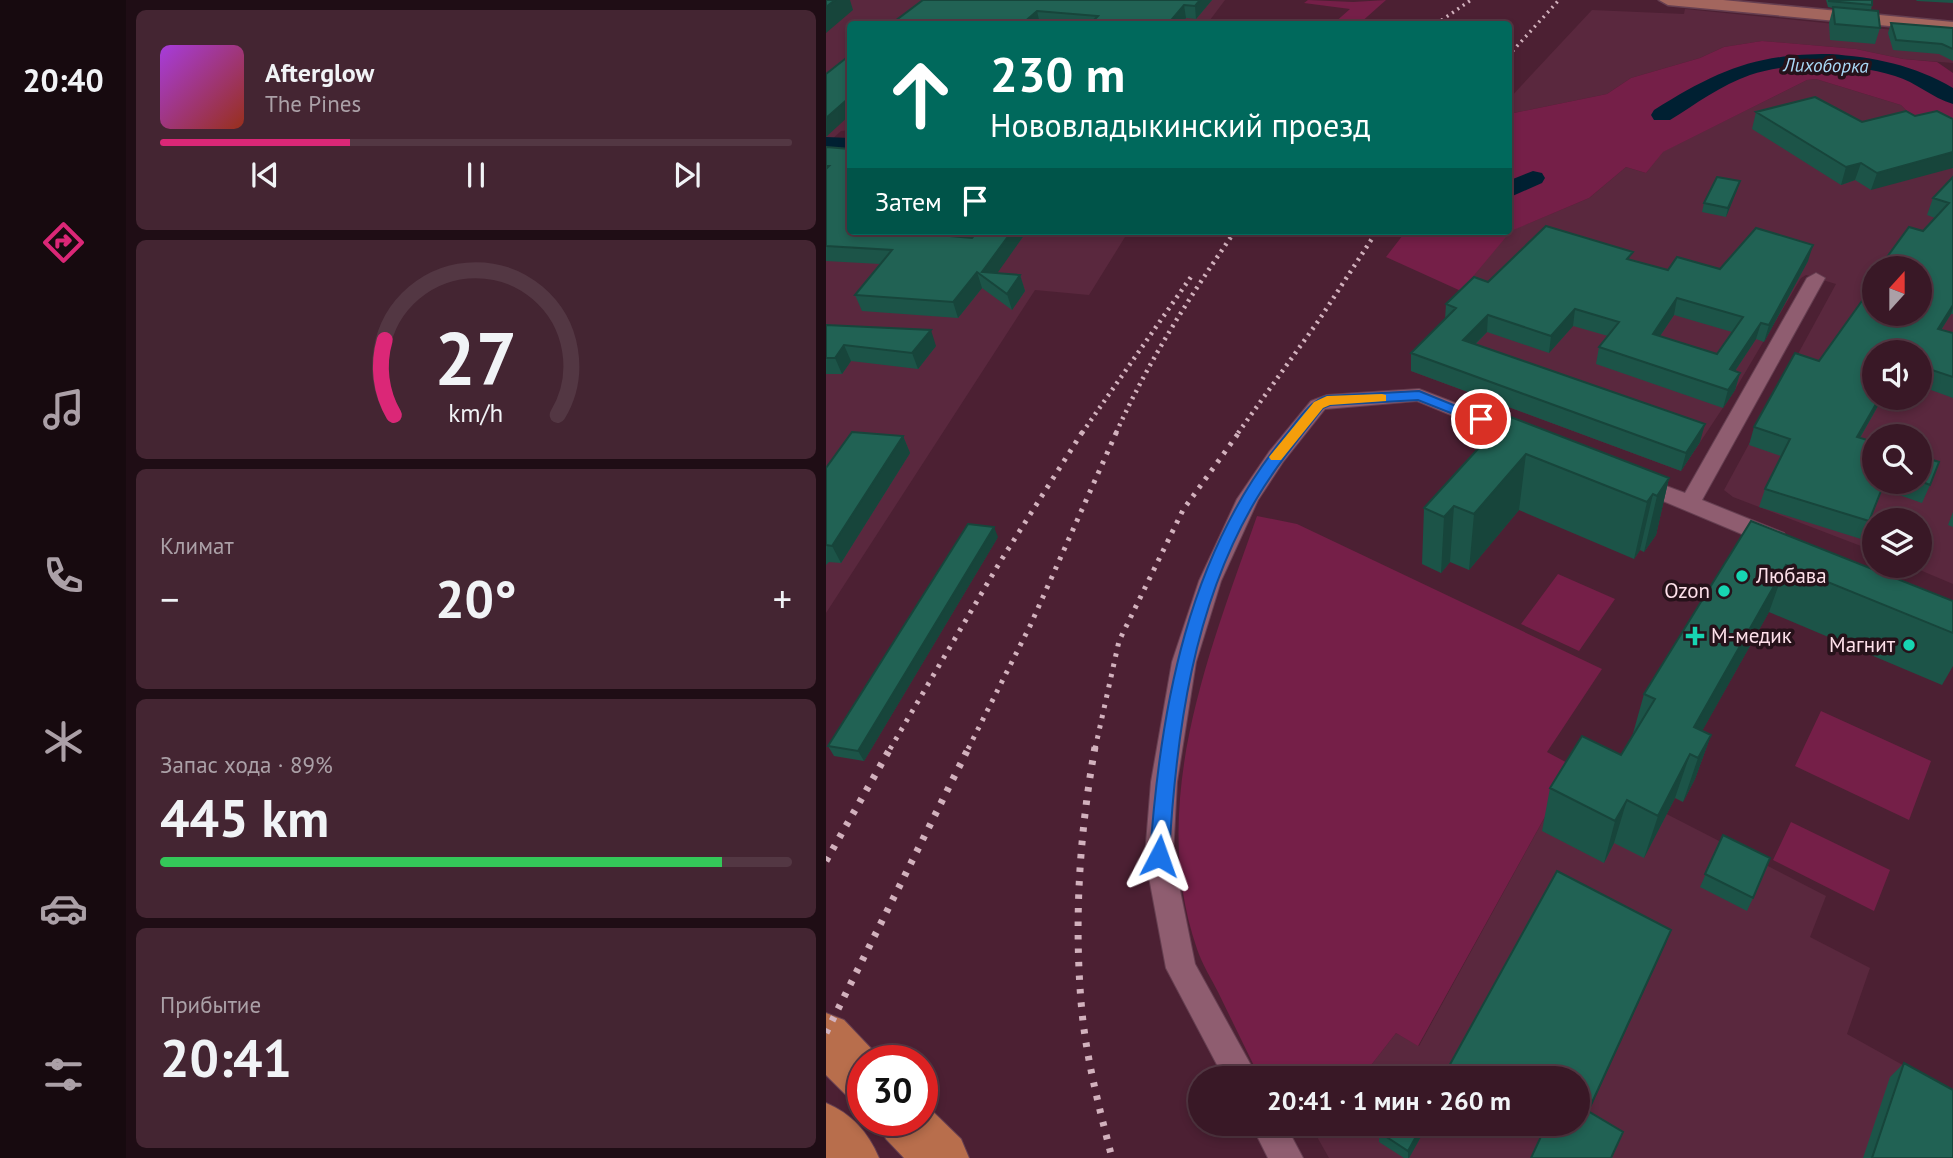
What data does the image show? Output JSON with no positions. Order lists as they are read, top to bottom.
{
  "water": ["Лихоборка"],
  "places": {
    "other": ["Любава", "Ozon", "Магнит"],
    "health": ["М-медик"]
  },
  "north": "top",
  "page": {
    "tabs": "20:40",
    "turn": ["230 m", "Нововладыкинский проезд"],
    "song": ["Afterglow", "The Pines"],
    "then": "Затем",
    "tile": [
      "Климат",
      ["Запас хода · 89%", "445 km"],
      ["Прибытие", "20:41"]
    ],
    "heat": ["−", "20°", "+"],
    "limit": "30",
    "trip": "20:41 · 1 мин · 260 m",
    "gauge": ["27", "km/h"]
  }
}
